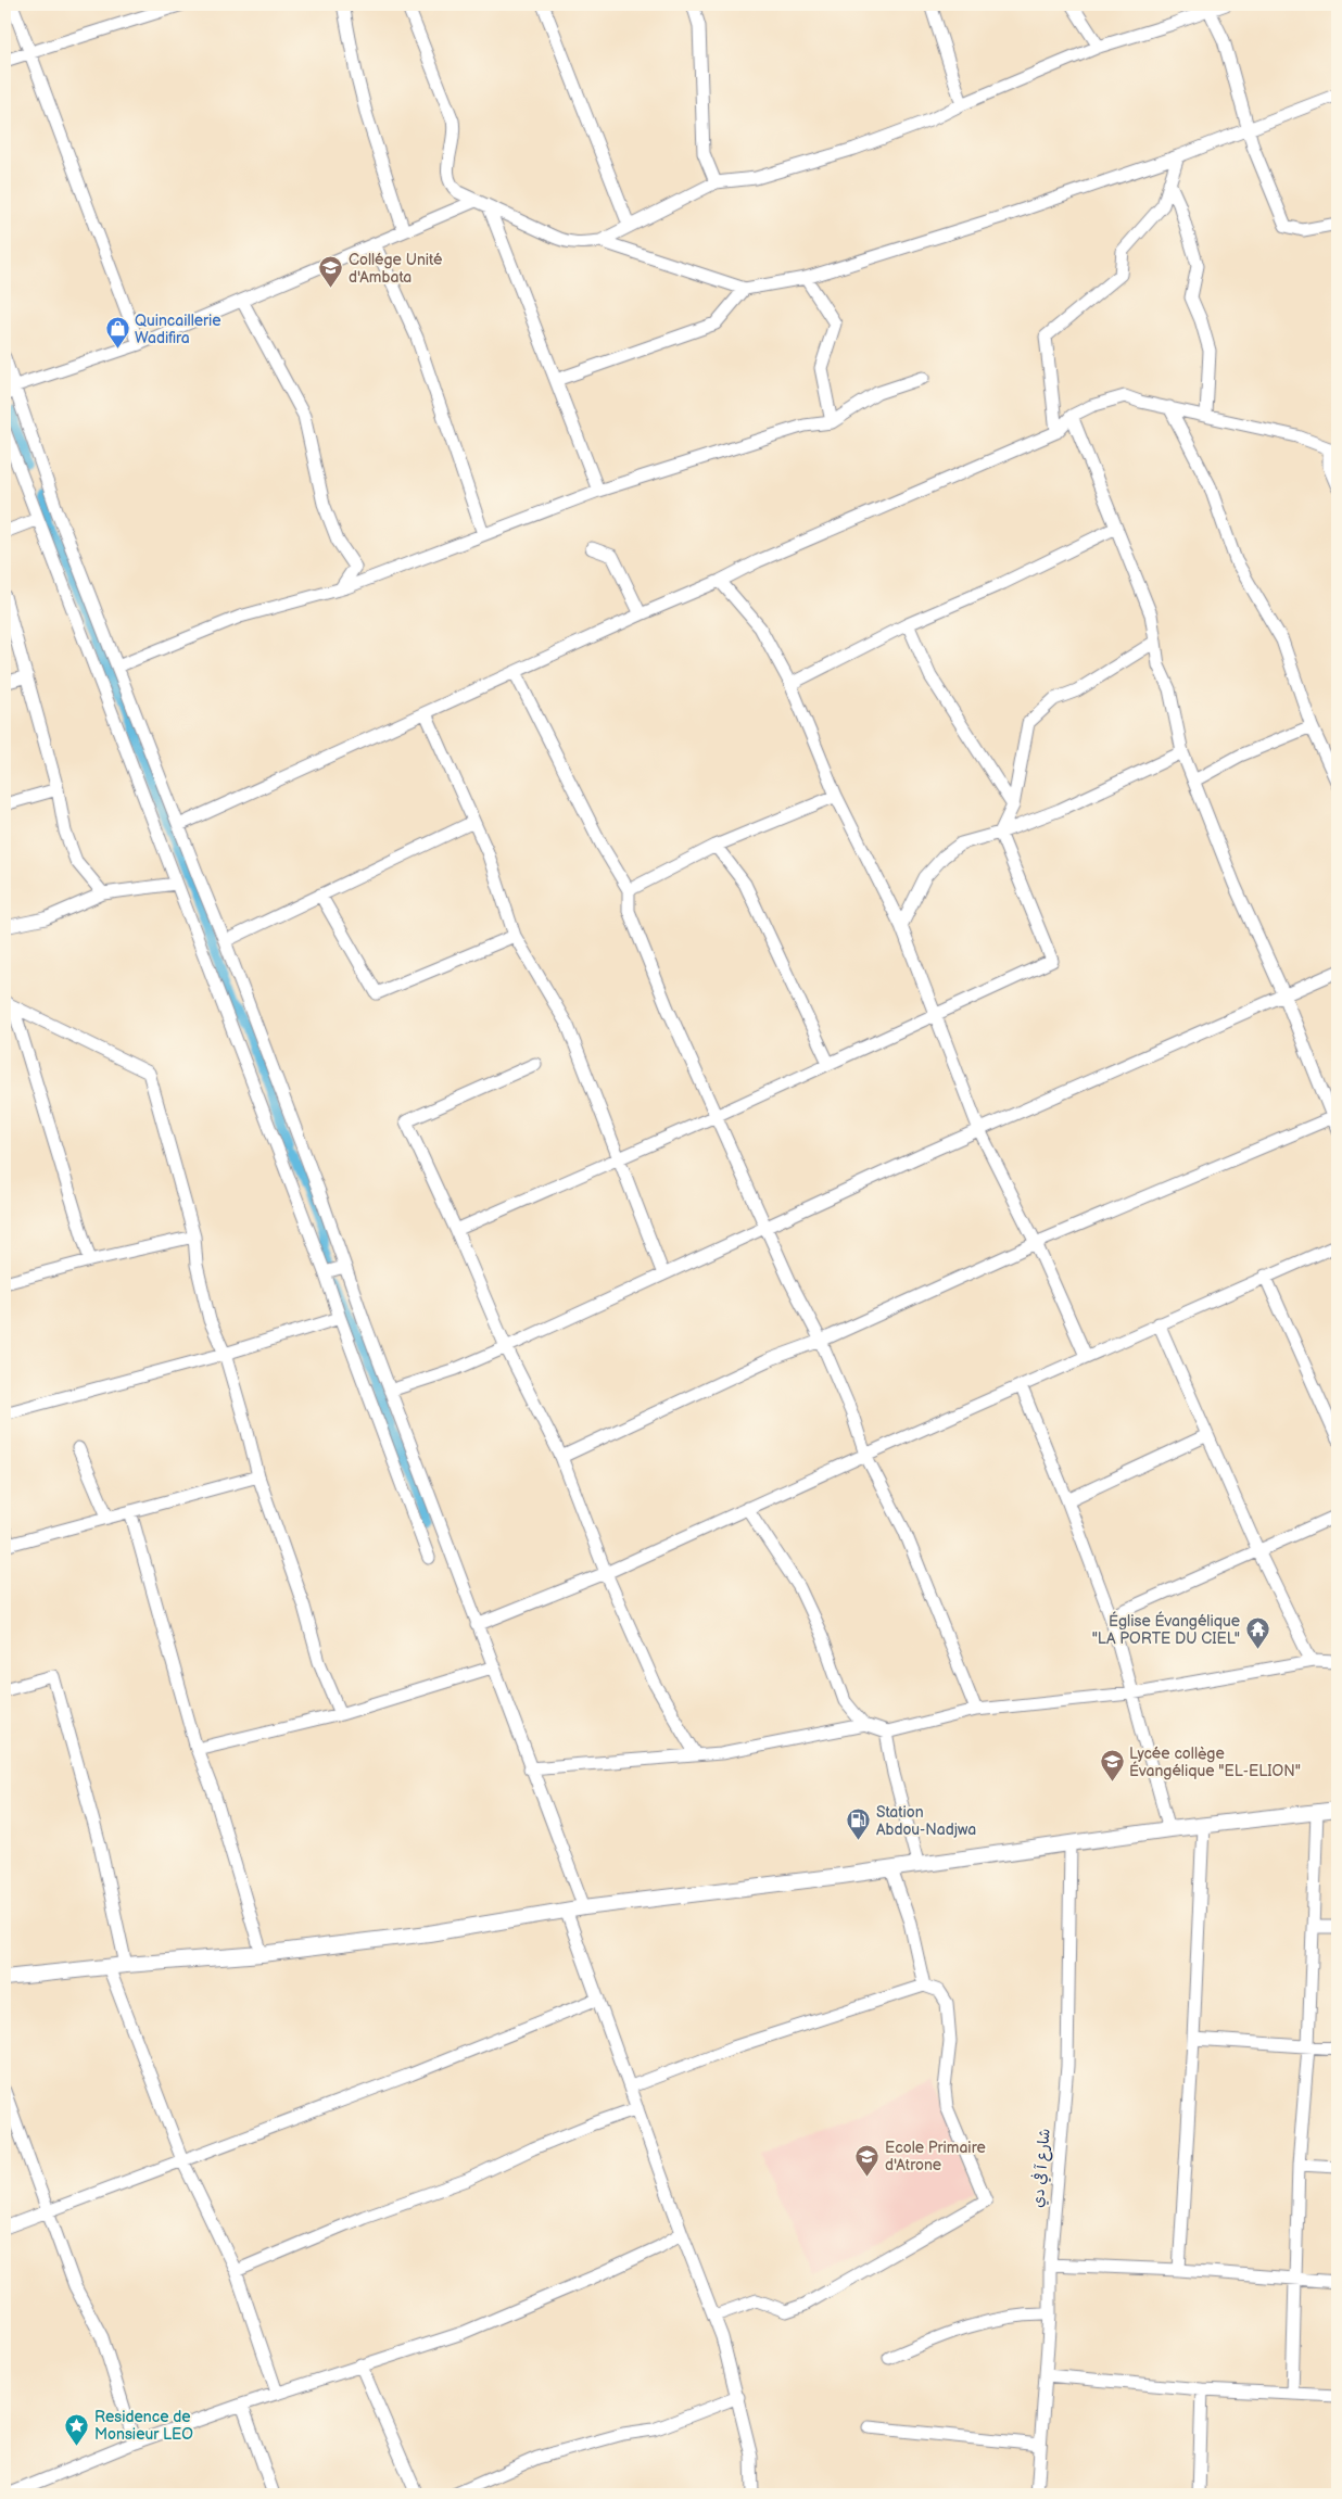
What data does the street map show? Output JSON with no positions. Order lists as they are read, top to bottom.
{
  "streets": {
    "street": ["شارع آ في دي"]
  },
  "places": {
    "school or university": ["Collége Unité d'Ambata", "Lycée collège Évangélique \"EL-ELION\"", "Ecole Primaire d'Atrone"],
    "shop": ["Quincaillerie Wadifira"],
    "temple": ["Église Évangélique \"LA PORTE DU CIEL\""],
    "fuel station": ["Station Abdou-Nadjwa"],
    "place": ["Residence de Monsieur LEO"]
  }
}
